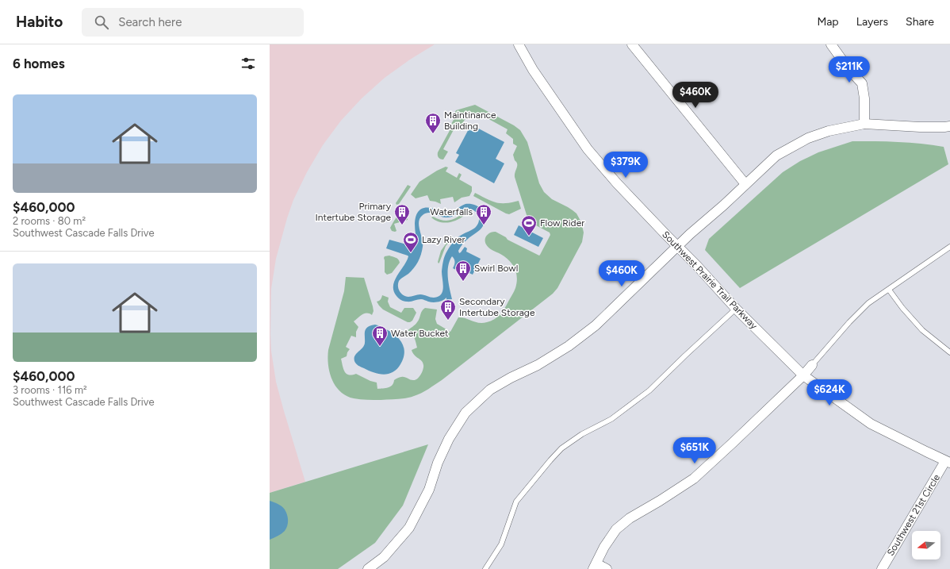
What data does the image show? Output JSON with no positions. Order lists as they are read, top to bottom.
{
  "streets": {
    "street": ["Southwest Prairie Trail Parkway", "Southwest 21st Circle"]
  },
  "crossings": [
    ["Southwest Prairie Trail Parkway", "Southwest 21st Circle"]
  ],
  "places": {
    "building": [
      "Maintinance Building",
      "Primary Intertube Storage",
      "Waterfalls",
      "Swirl Bowl",
      "Secondary Intertube Storage",
      "Water Bucket"
    ],
    "sports": ["Flow Rider", "Lazy River"]
  },
  "north": "left",
  "page": {
    "header": "Habito",
    "search": "Search here",
    "nav": ["Map", "Layers", "Share"],
    "heading": "6 homes",
    "price": [
      "$211K",
      "$460K",
      "$379K",
      "$460K",
      "$624K",
      "$651K"
    ],
    "list": [
      {
        "name": "$460,000",
        "note": "2 rooms · 80 m² · Southwest Cascade Falls Drive"
      },
      {
        "name": "$460,000",
        "note": "3 rooms · 116 m² · Southwest Cascade Falls Drive"
      }
    ]
  }
}
